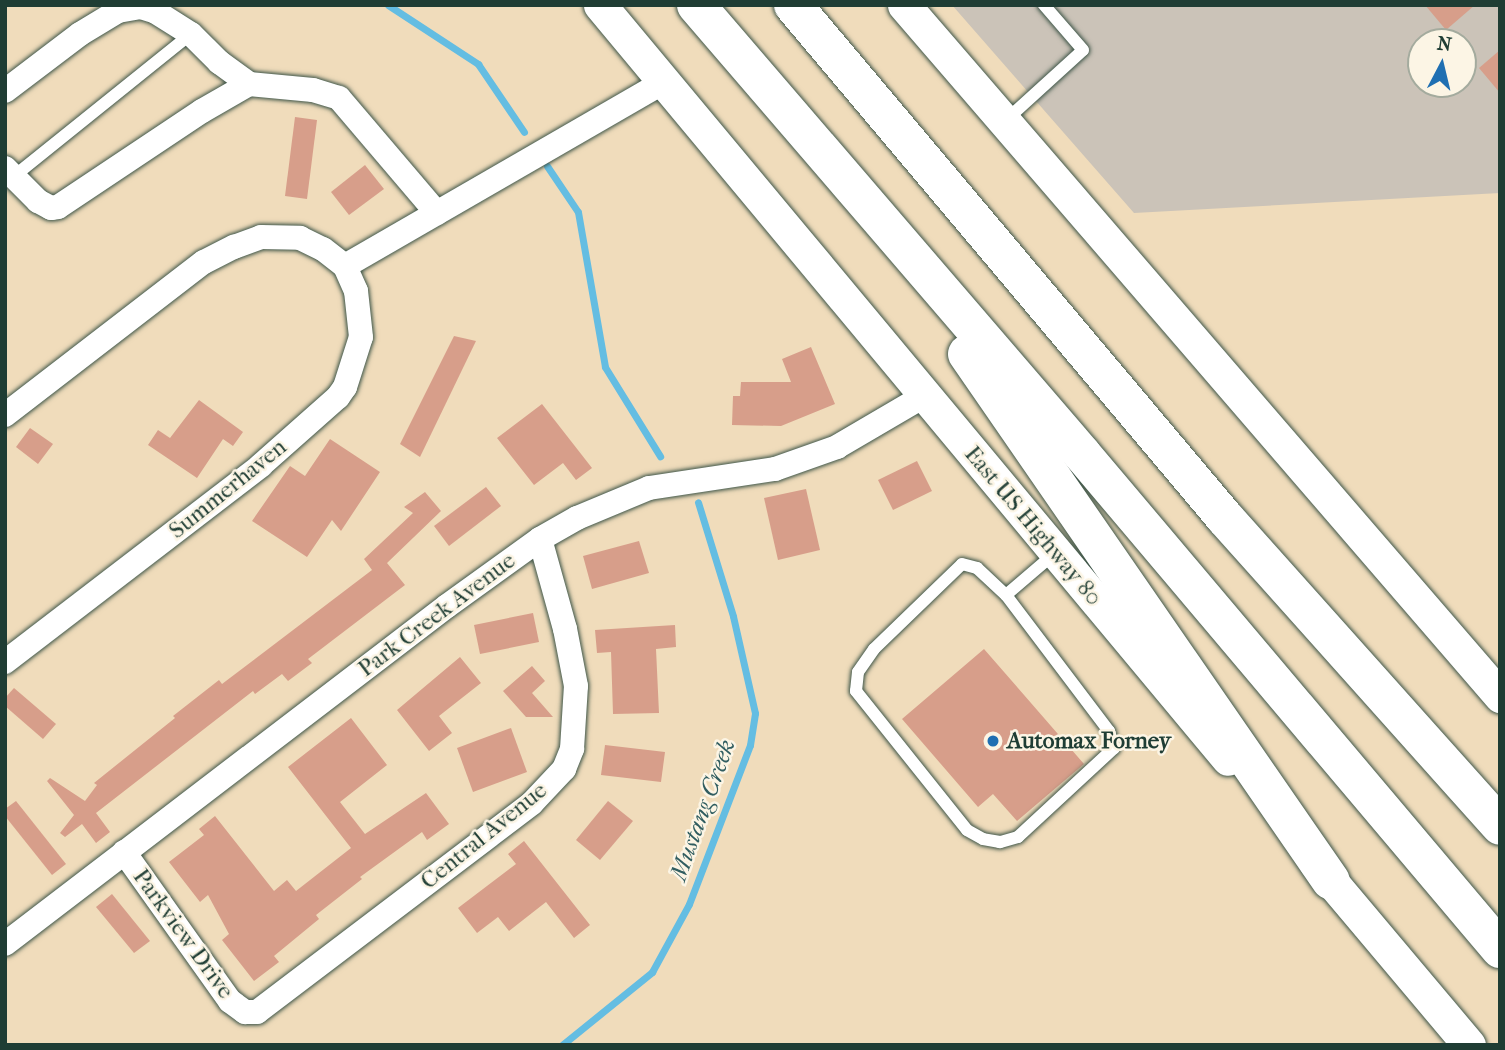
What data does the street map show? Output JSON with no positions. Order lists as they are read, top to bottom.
{
  "streets": {
    "main road": ["East US Highway 80"],
    "street": [
      "Summerhaven",
      "Park Creek Avenue",
      "Central Avenue",
      "Parkview Drive"
    ]
  },
  "crossings": [
    ["East US Highway 80", "Park Creek Avenue"],
    ["Park Creek Avenue", "Central Avenue"],
    ["Park Creek Avenue", "Parkview Drive"],
    ["Central Avenue", "Parkview Drive"]
  ],
  "water": ["Mustang Creek"],
  "places": ["Automax Forney"],
  "north": "top"
}
